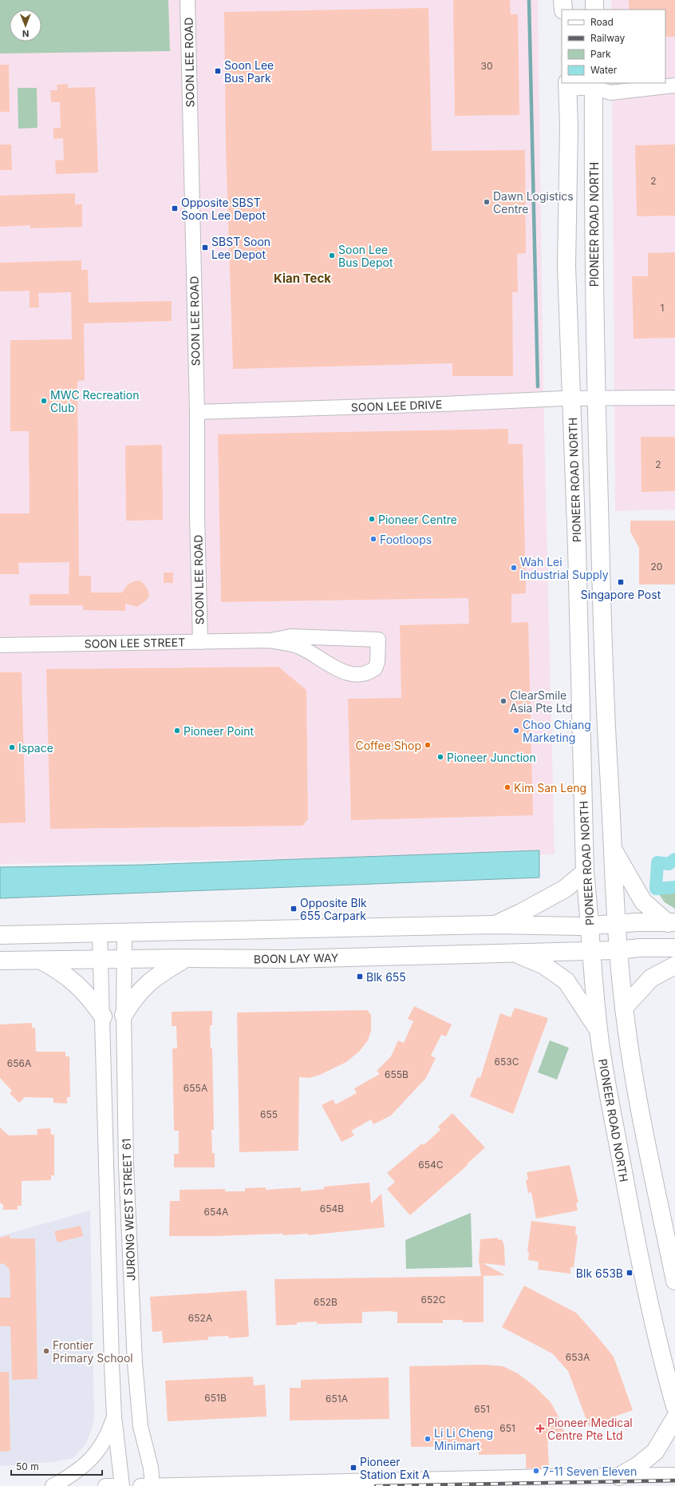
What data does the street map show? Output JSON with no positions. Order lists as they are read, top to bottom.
{
  "streets": {
    "main road": ["PIONEER ROAD NORTH", "BOON LAY WAY"],
    "street": [
      "SOON LEE ROAD",
      "SOON LEE DRIVE",
      "SOON LEE STREET",
      "JURONG WEST STREET 61"
    ]
  },
  "crossings": [
    ["SOON LEE ROAD", "SOON LEE DRIVE"],
    ["SOON LEE ROAD", "SOON LEE STREET"],
    ["PIONEER ROAD NORTH", "SOON LEE DRIVE"],
    ["PIONEER ROAD NORTH", "BOON LAY WAY"],
    ["BOON LAY WAY", "JURONG WEST STREET 61"]
  ],
  "districts": ["Kian Teck"],
  "places": {
    "transit": [
      "Soon Lee Bus Park",
      "Opposite SBST Soon Lee Depot",
      "SBST Soon Lee Depot",
      "Singapore Post",
      "Opposite Blk 655 Carpark",
      "Blk 655",
      "Blk 653B",
      "Pioneer Station Exit A"
    ],
    "other": [
      "Dawn Logistics Centre",
      "Soon Lee Bus Depot",
      "MWC Recreation Club",
      "Pioneer Centre",
      "Footloops",
      "Wah Lei Industrial Supply",
      "ClearSmile Asia Pte Ltd",
      "Pioneer Point",
      "Choo Chiang Marketing",
      "Coffee Shop",
      "Ispace",
      "Pioneer Junction",
      "Kim San Leng",
      "Frontier Primary School",
      "Li Li Cheng Minimart",
      "7-11 Seven Eleven"
    ],
    "health": ["Pioneer Medical Centre Pte Ltd"]
  },
  "house_numbers": [
    "30",
    "2",
    "1",
    "2",
    "20",
    "653C",
    "656A",
    "655B",
    "655A",
    "655",
    "654C",
    "654B",
    "654A",
    "652C",
    "652B",
    "652A",
    "653A",
    "651B",
    "651A",
    "651",
    "651"
  ],
  "legend": [
    "Road",
    "Railway",
    "Park",
    "Water"
  ],
  "scale_bar": "50 m",
  "north": "bottom"
}
